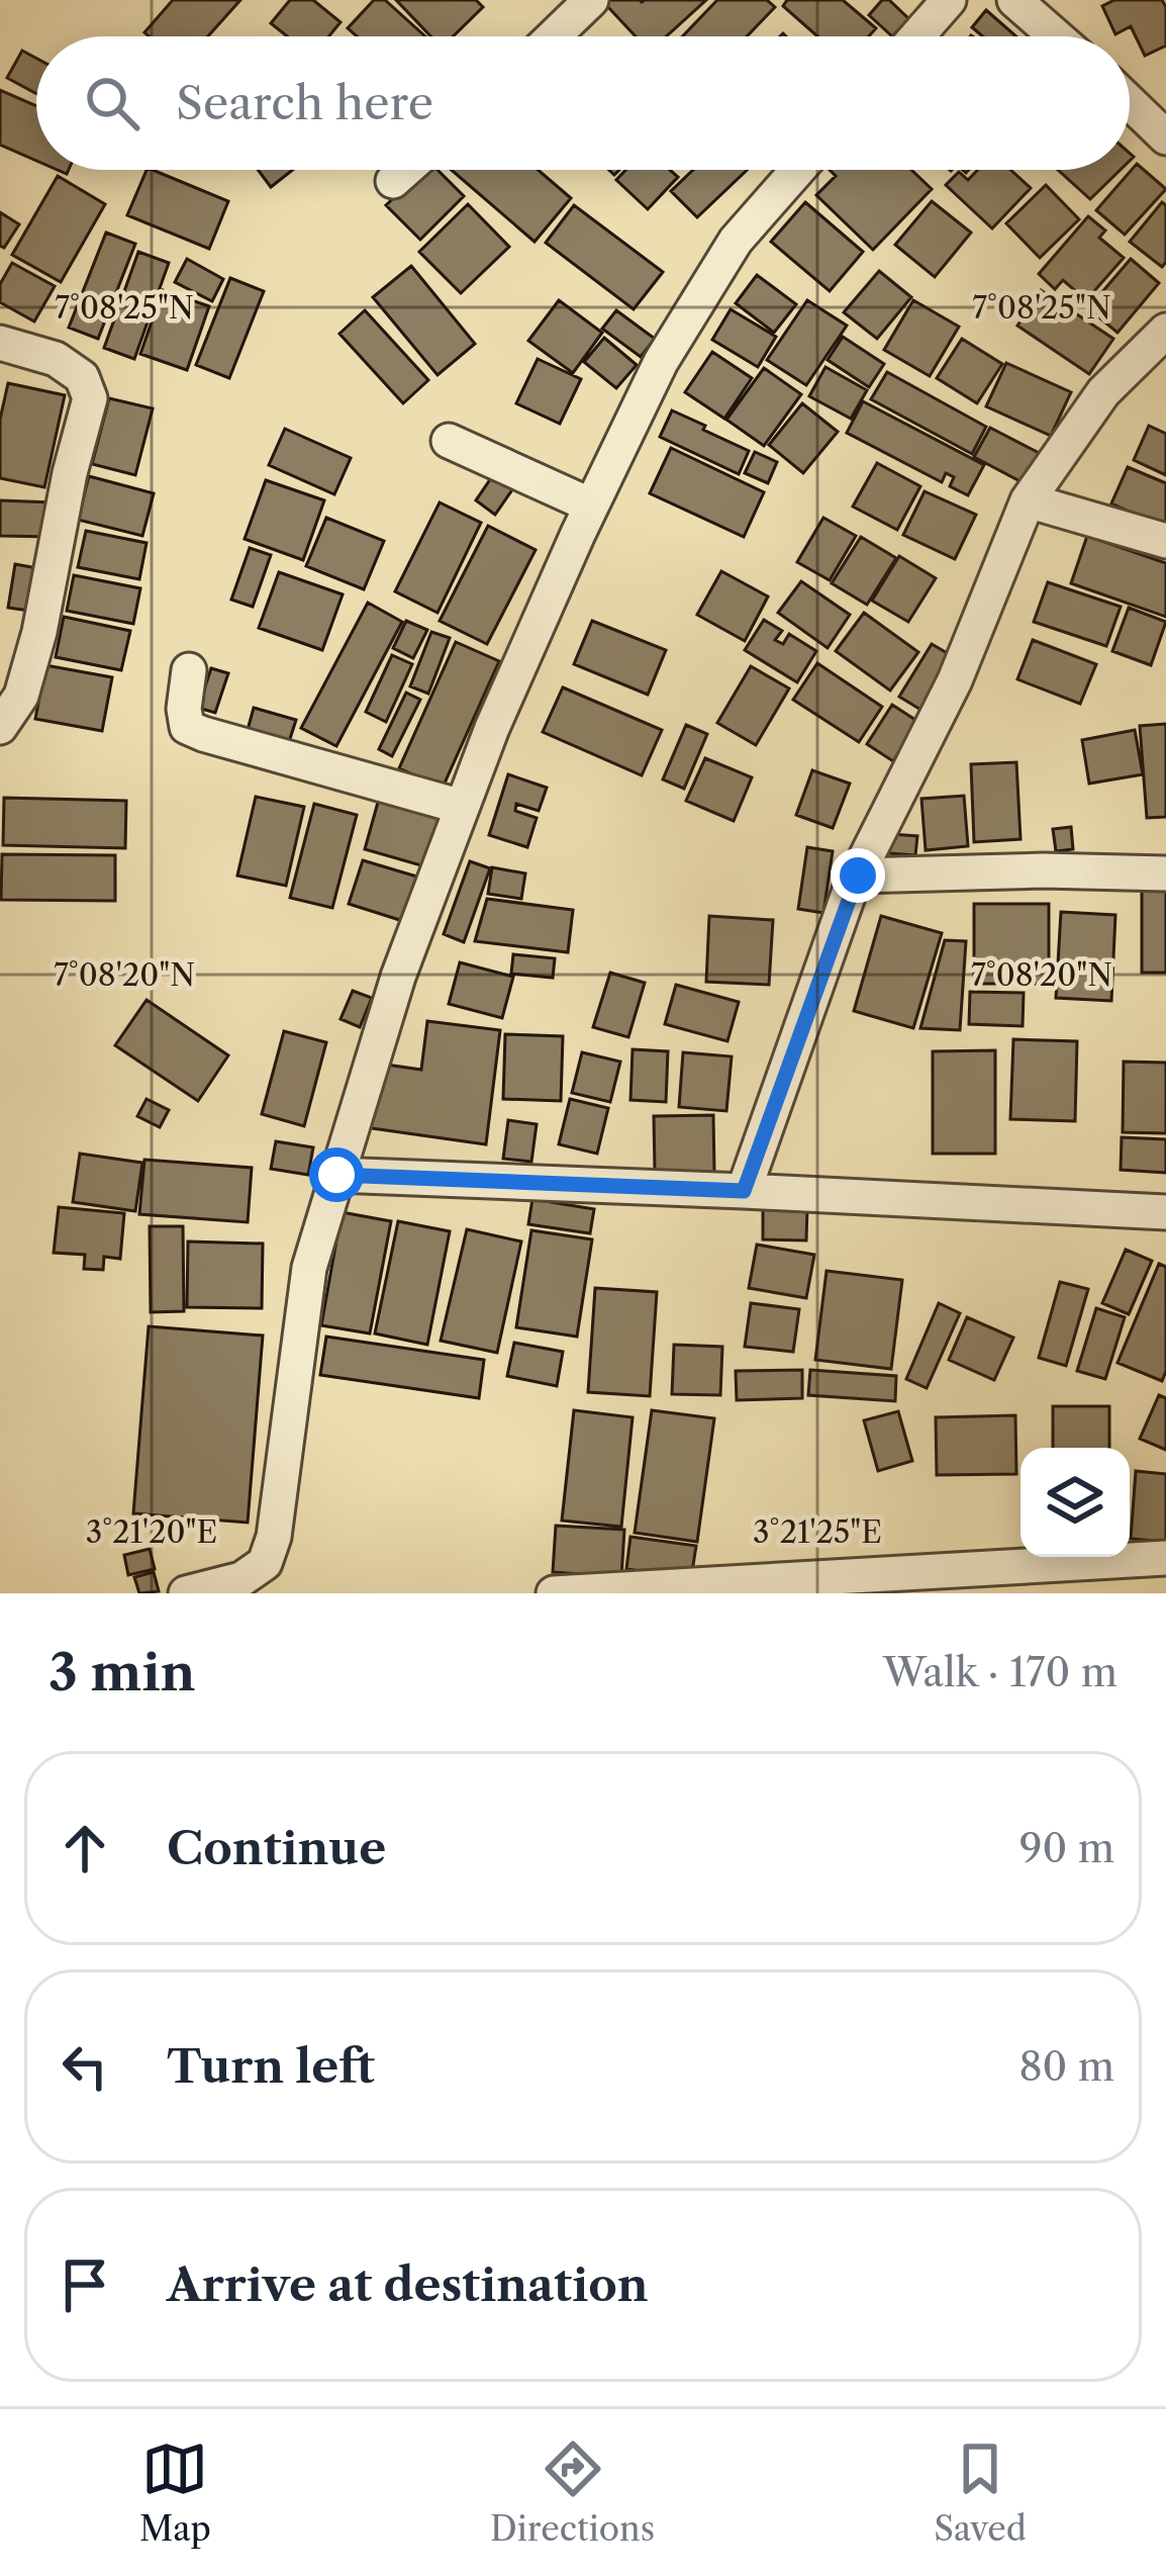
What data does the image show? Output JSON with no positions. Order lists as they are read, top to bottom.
{
  "page": {
    "search": "Search here",
    "heading": ["3 min", "Walk · 170 m"],
    "list": [
      ["Continue", "90 m"],
      ["Turn left", "80 m"],
      "Arrive at destination"
    ],
    "nav": ["Map", "Directions", "Saved"]
  },
  "coordinates": [
    "7°08'25\"N",
    "7°08'20\"N",
    "3°21'20\"E",
    "3°21'25\"E"
  ]
}
